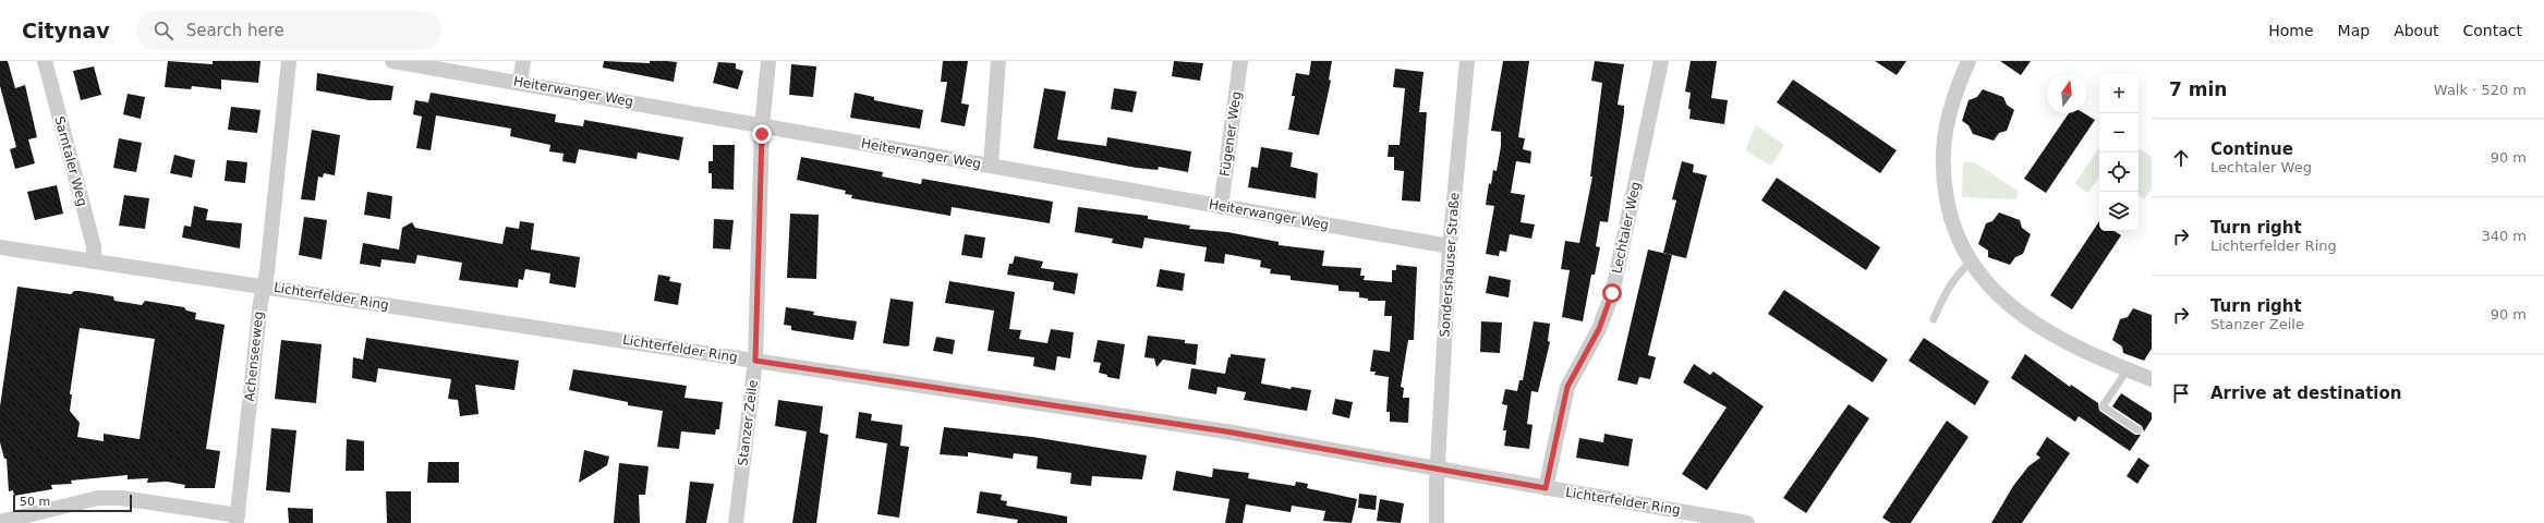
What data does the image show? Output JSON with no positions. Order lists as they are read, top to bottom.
{
  "streets": {
    "street": [
      "Heiterwanger Weg",
      "Fügener Weg",
      "Sarntaler Weg",
      "Lechtaler Weg",
      "Sondershauser Straße",
      "Lichterfelder Ring",
      "Achenseeweg",
      "Stanzer Zeile"
    ]
  },
  "crossings": [
    ["Heiterwanger Weg", "Fügener Weg"],
    ["Heiterwanger Weg", "Sondershauser Straße"],
    ["Heiterwanger Weg", "Stanzer Zeile"],
    ["Sarntaler Weg", "Lichterfelder Ring"],
    ["Lechtaler Weg", "Lichterfelder Ring"],
    ["Sondershauser Straße", "Lichterfelder Ring"],
    ["Lichterfelder Ring", "Achenseeweg"],
    ["Lichterfelder Ring", "Stanzer Zeile"]
  ],
  "scale_bar": "50 m",
  "north": "top",
  "page": {
    "header": "Citynav",
    "search": "Search here",
    "nav": [
      "Home",
      "Map",
      "About",
      "Contact"
    ],
    "heading": ["7 min", "Walk · 520 m"],
    "map_buttons": ["+", "−"],
    "list": [
      ["Continue", "Lechtaler Weg", "90 m"],
      ["Turn right", "Lichterfelder Ring", "340 m"],
      ["Turn right", "Stanzer Zeile", "90 m"],
      "Arrive at destination"
    ],
    "scale": "50 m"
  }
}
